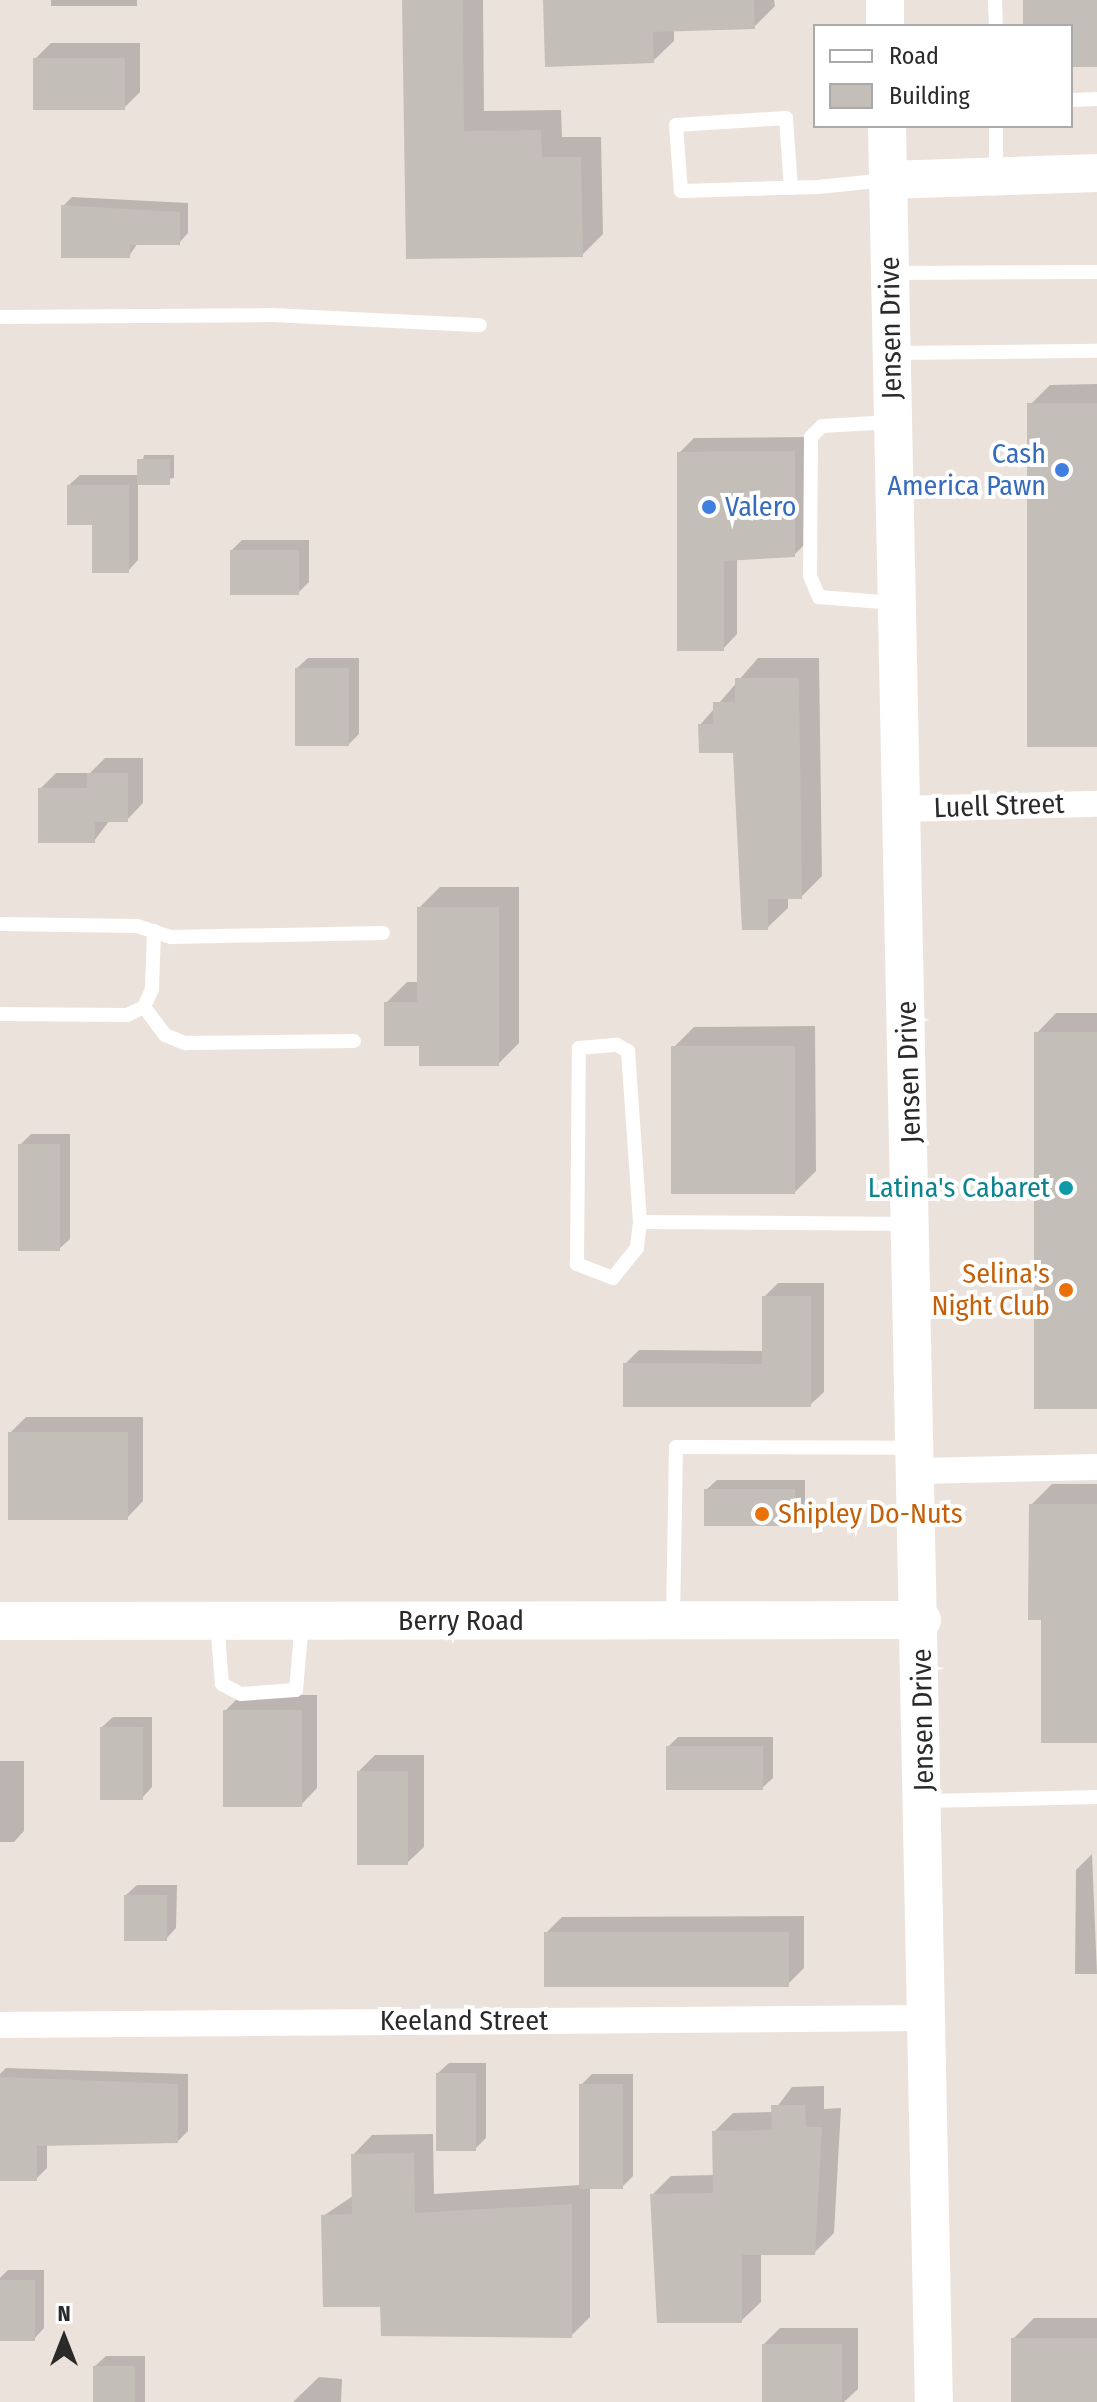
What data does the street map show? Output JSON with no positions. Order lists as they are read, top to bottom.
{
  "streets": {
    "main road": ["Jensen Drive", "Berry Road"],
    "street": ["Luell Street", "Keeland Street"]
  },
  "crossings": [
    ["Jensen Drive", "Luell Street"],
    ["Jensen Drive", "Berry Road"],
    ["Jensen Drive", "Keeland Street"]
  ],
  "places": [
    "Cash America Pawn",
    "Valero",
    "Latina's Cabaret",
    "Selina's Night Club",
    "Shipley Do-Nuts"
  ],
  "legend": ["Road", "Building"],
  "north": "top"
}
